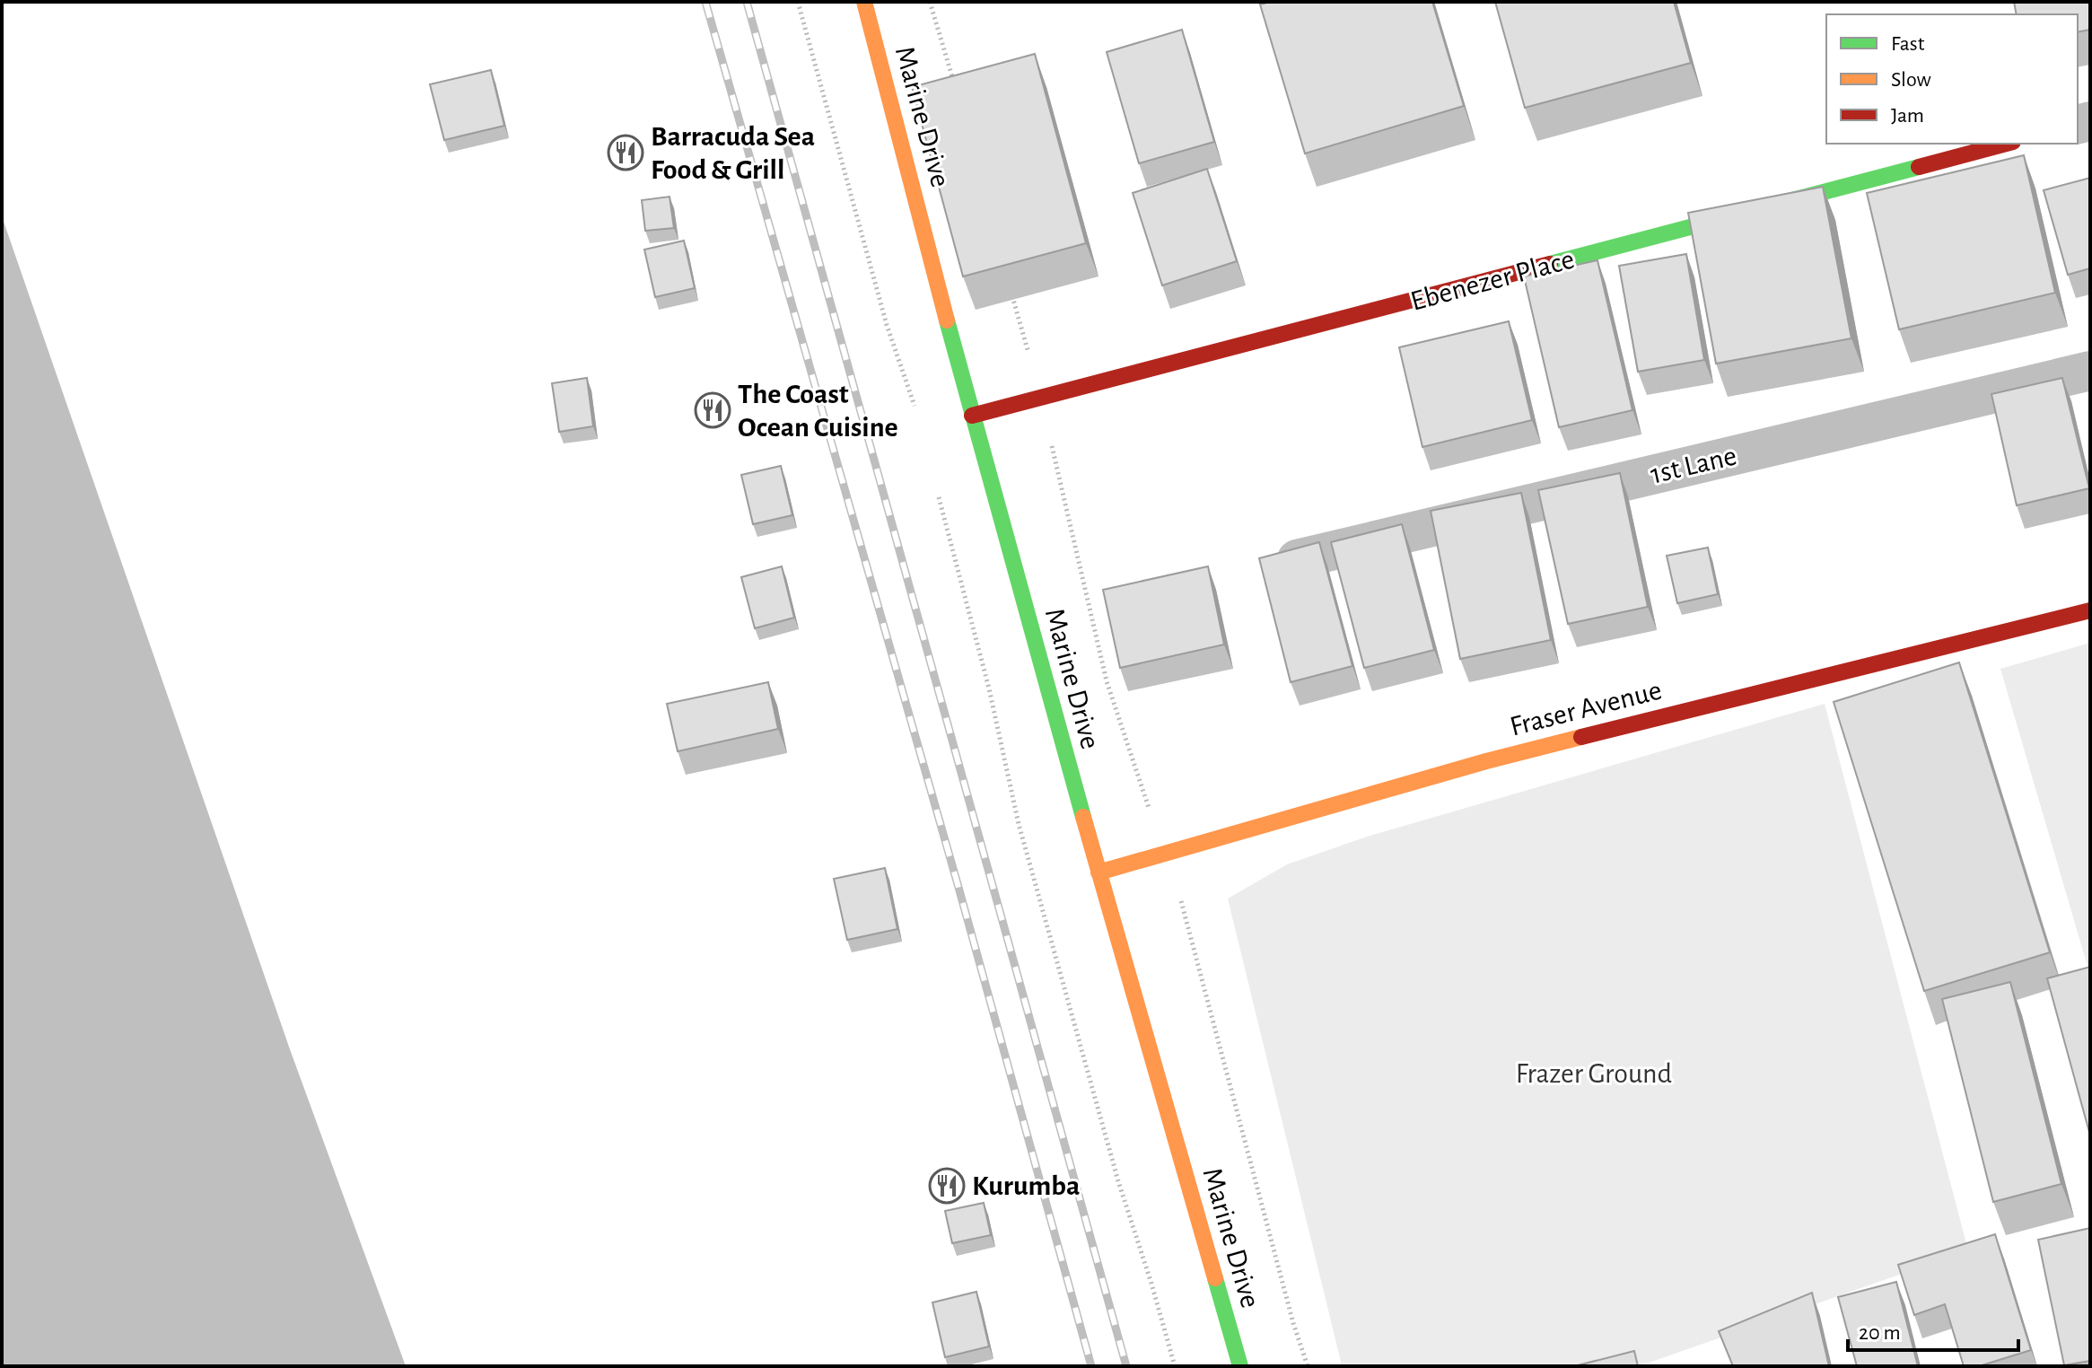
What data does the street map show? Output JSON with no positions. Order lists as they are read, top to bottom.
{
  "streets": {
    "street": [
      "Marine Drive",
      "Ebenezer Place",
      "1st Lane",
      "Fraser Avenue"
    ]
  },
  "crossings": [
    ["Marine Drive", "Ebenezer Place"],
    ["Marine Drive", "Fraser Avenue"]
  ],
  "parks": ["Frazer Ground"],
  "places": {
    "restaurant": ["Barracuda Sea Food & Grill", "The Coast Ocean Cuisine", "Kurumba"]
  },
  "legend": ["Fast", "Slow", "Jam"],
  "scale_bar": "20 m"
}
